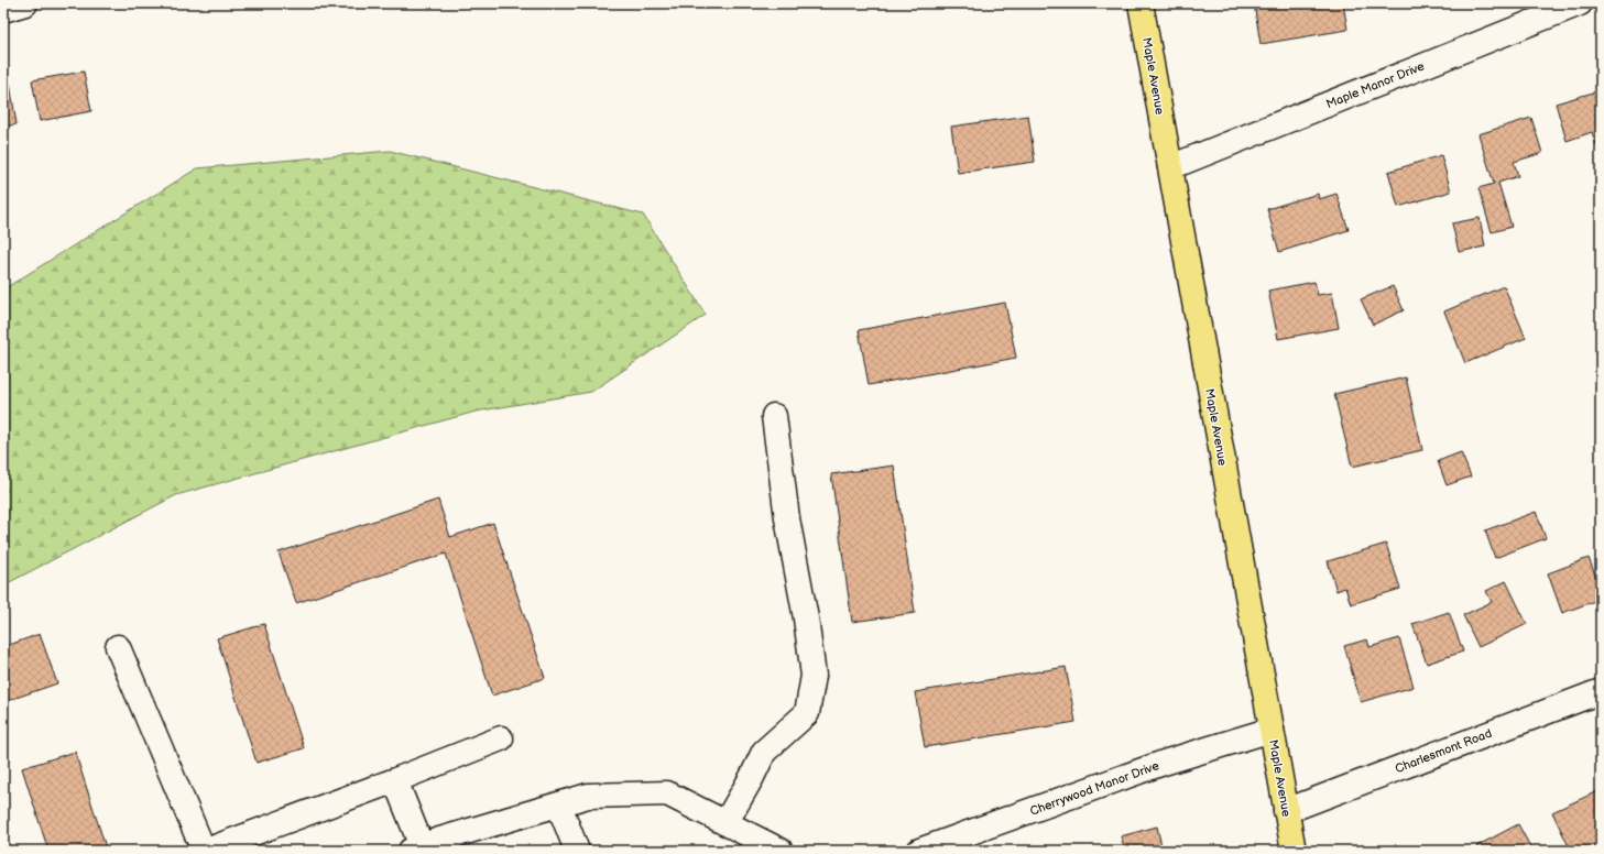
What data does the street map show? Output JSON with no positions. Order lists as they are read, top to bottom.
{
  "streets": {
    "main road": ["Maple Avenue"],
    "street": ["Maple Manor Drive", "Charlesmont Road", "Cherrywood Manor Drive"]
  },
  "crossings": [
    ["Maple Avenue", "Maple Manor Drive"],
    ["Maple Avenue", "Charlesmont Road"],
    ["Maple Avenue", "Cherrywood Manor Drive"]
  ]
}
